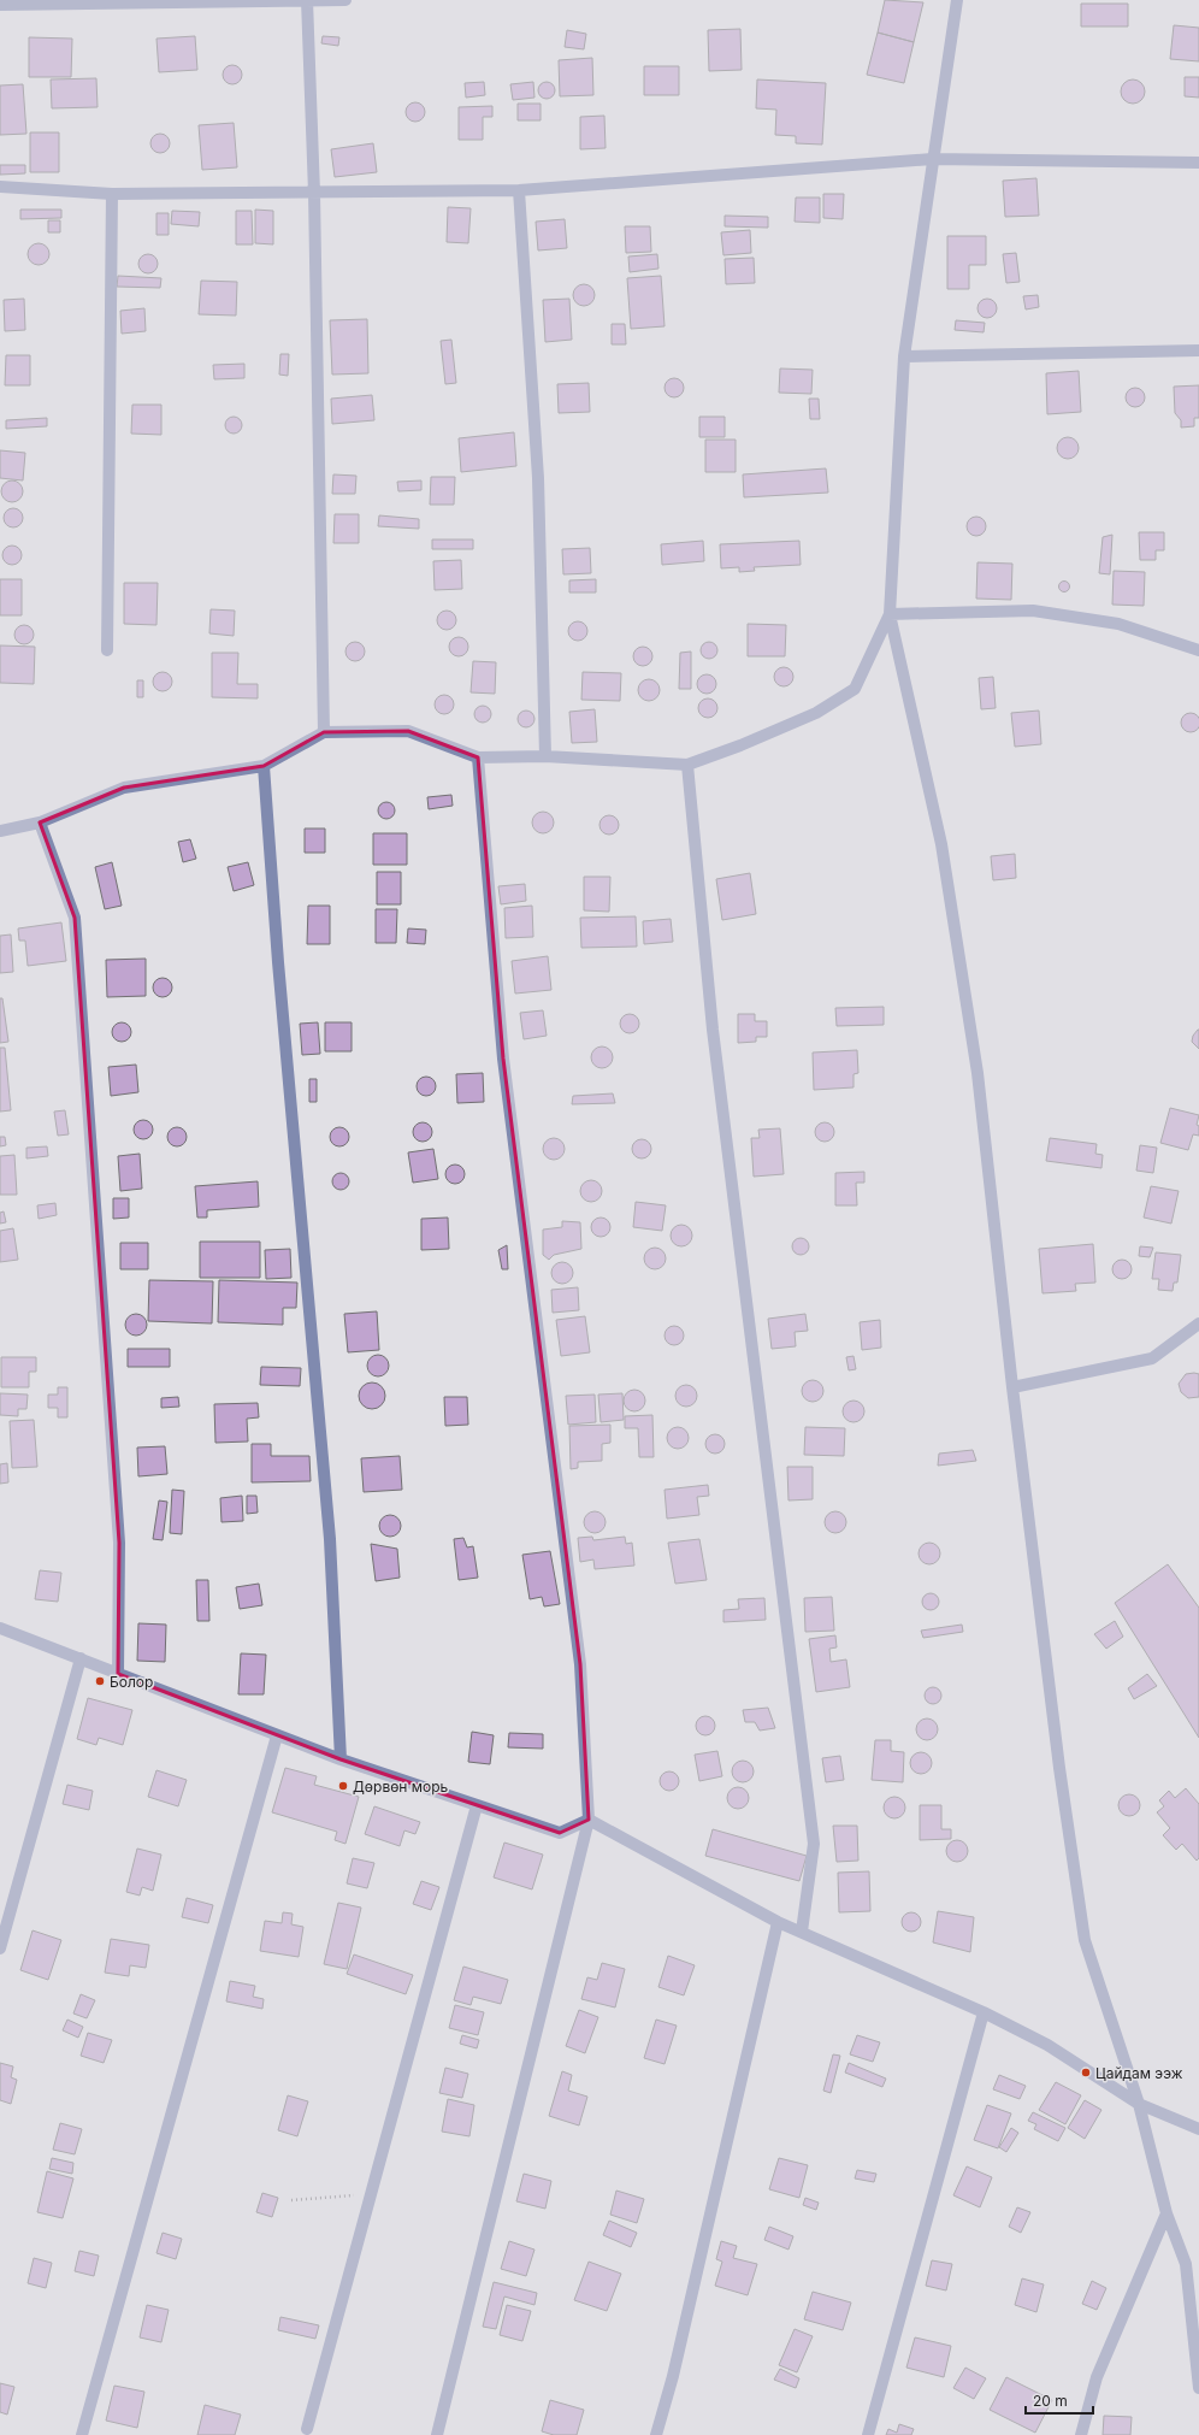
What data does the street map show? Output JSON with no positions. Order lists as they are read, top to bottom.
{
  "places": ["Болор", "Дөрвөн морь", "Цайдам ээж"],
  "scale_bar": "20 m"
}
